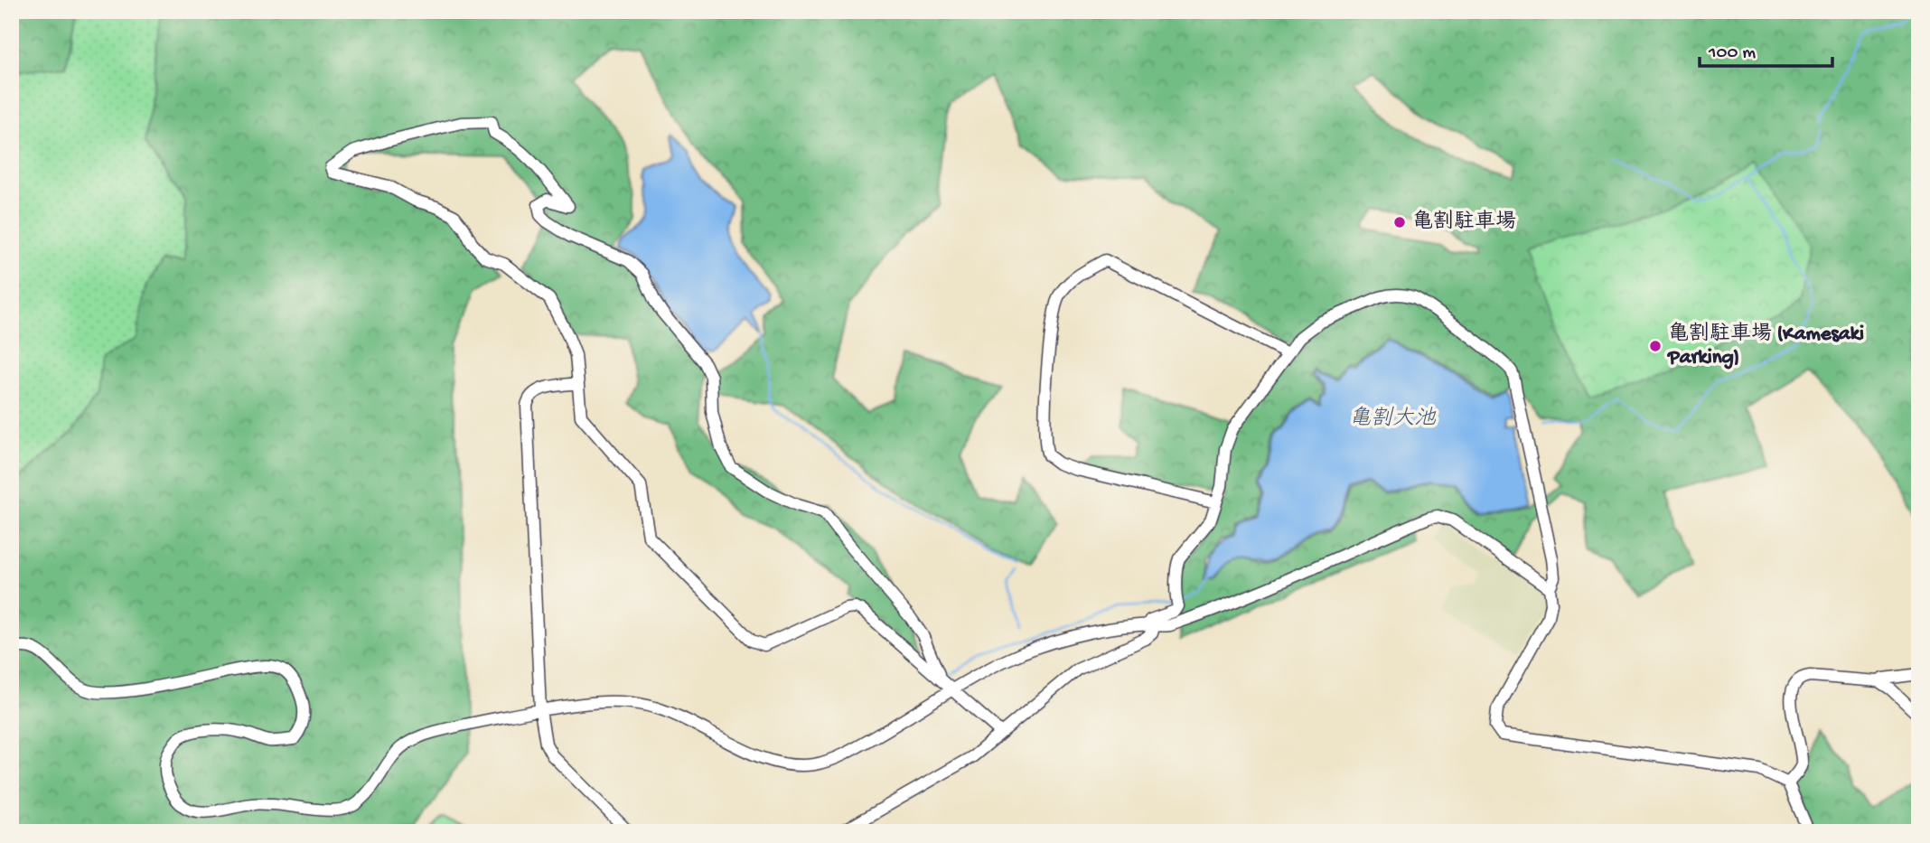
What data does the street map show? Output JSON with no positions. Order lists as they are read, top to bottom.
{
  "water": ["亀割大池"],
  "places": ["亀割駐車場", "亀割駐車場 (Kamesaki Parking)"],
  "scale_bar": "100 m"
}
